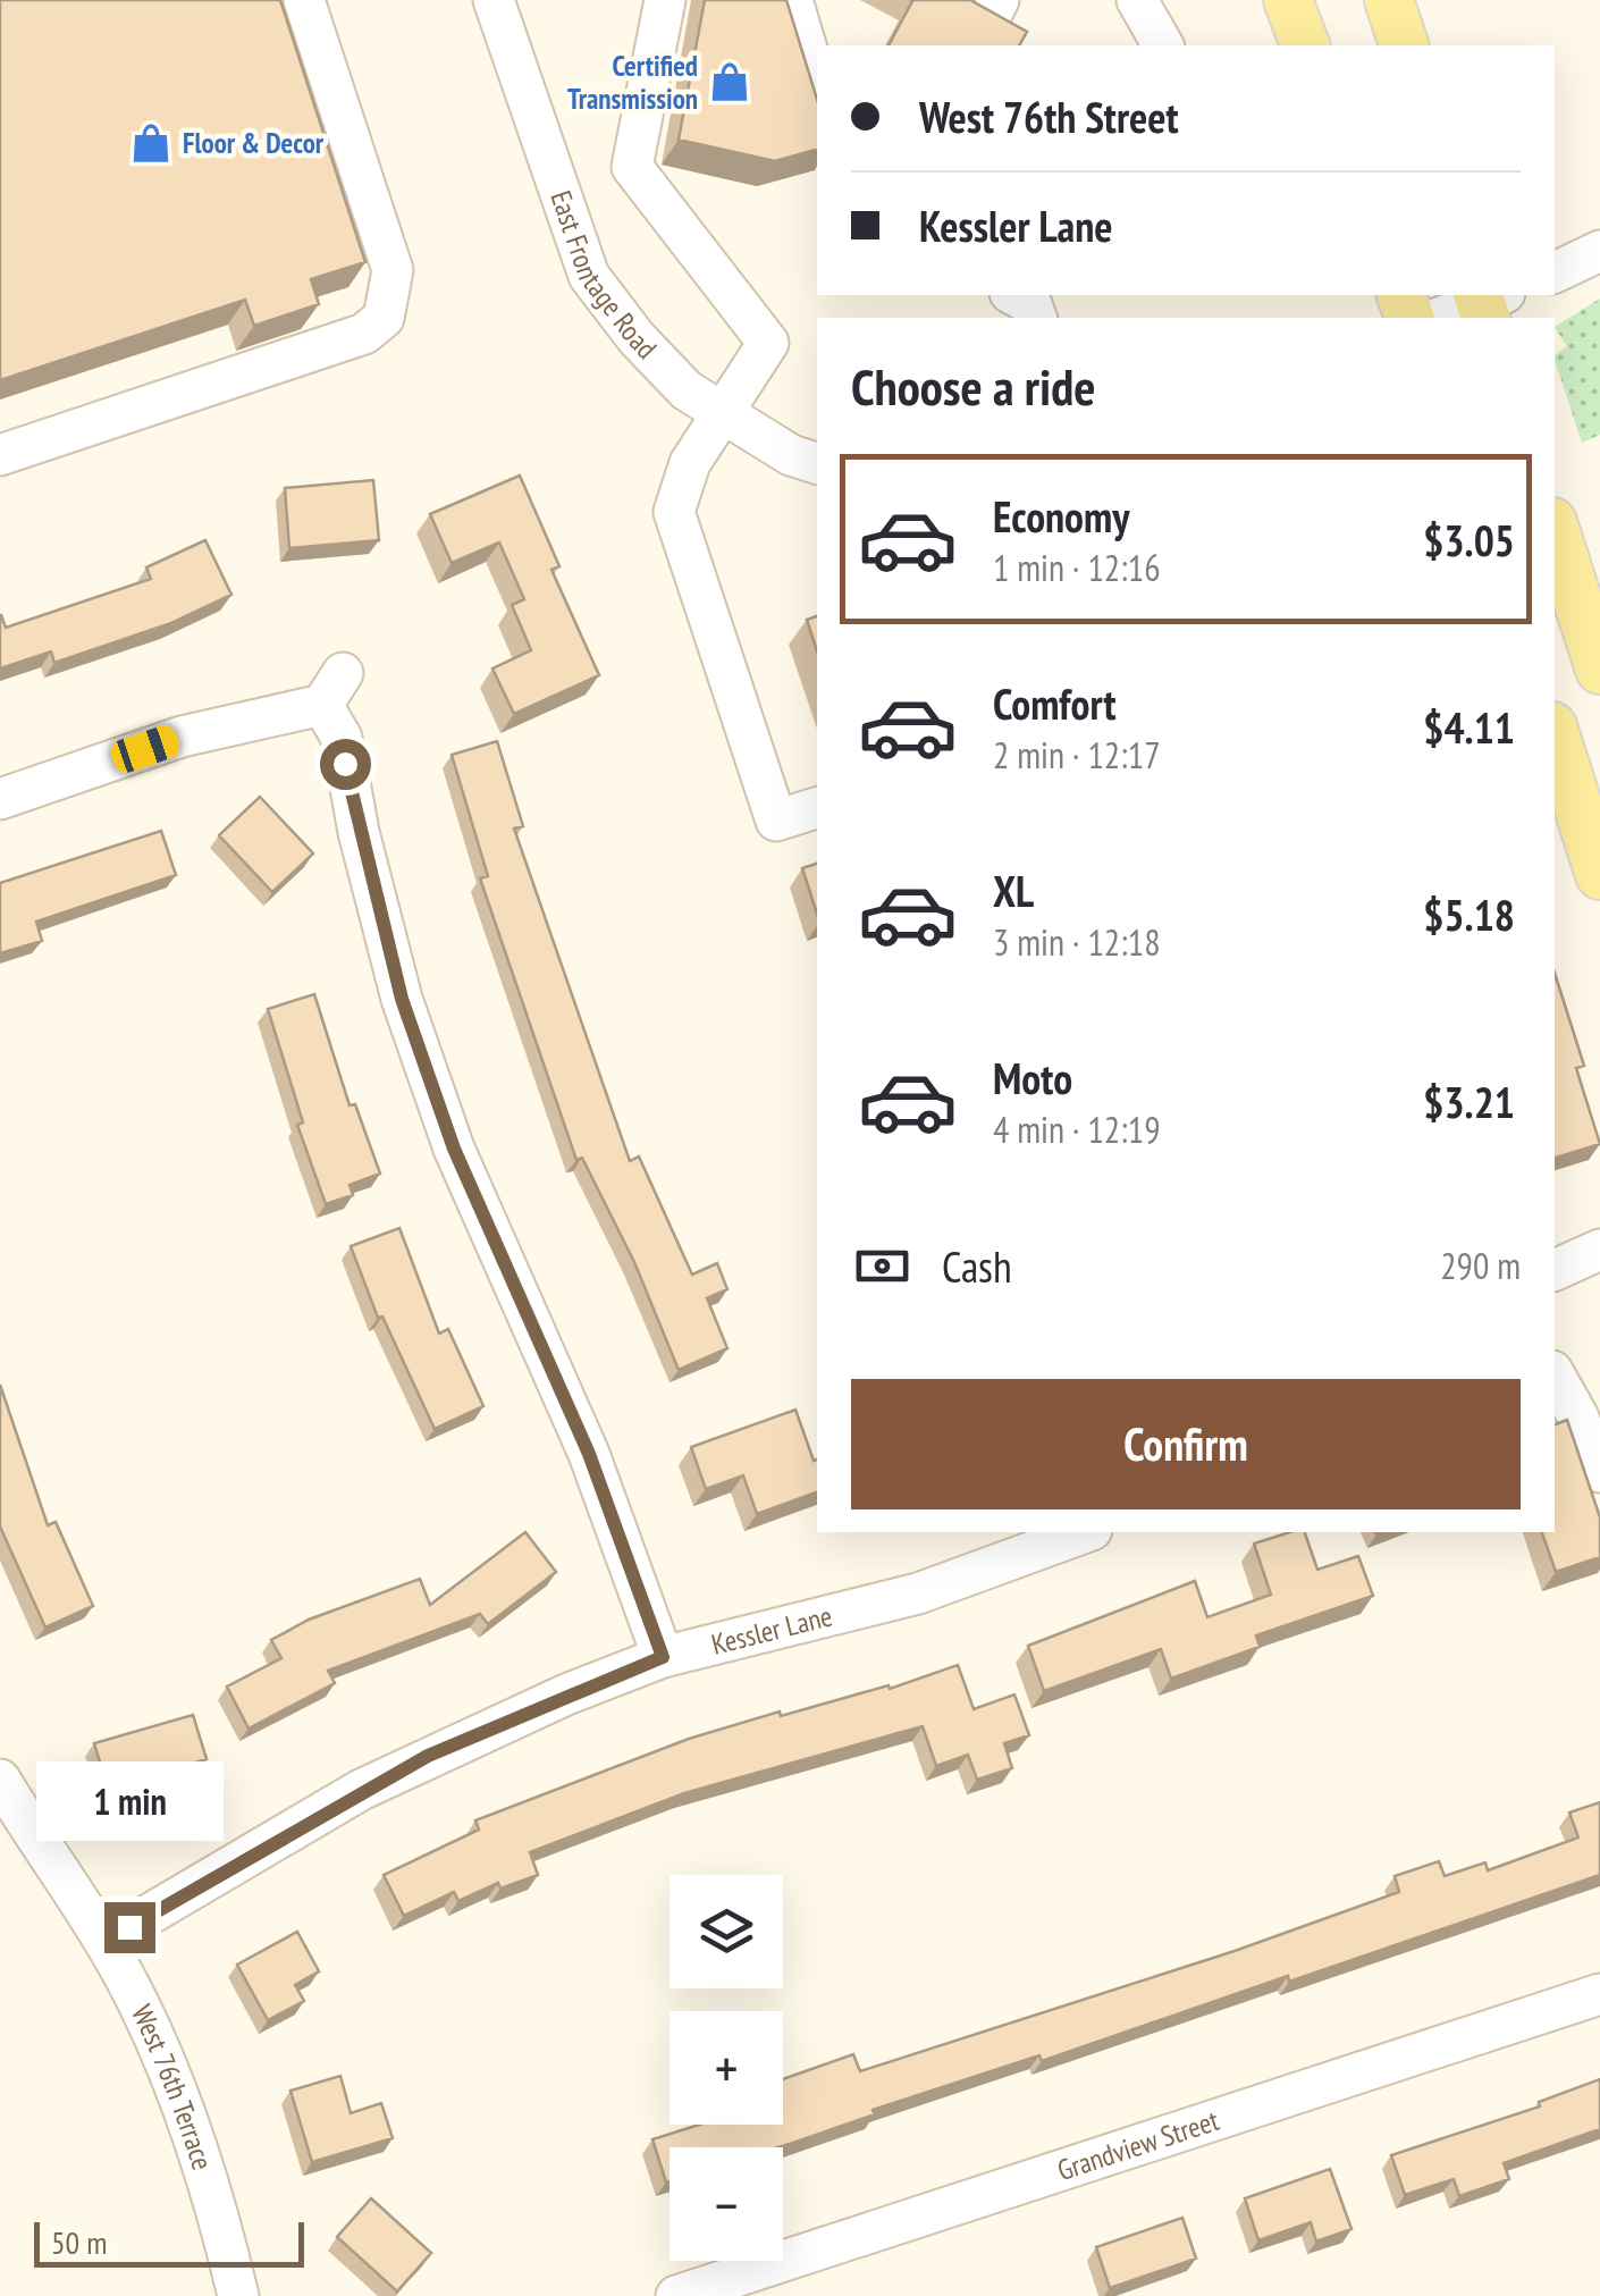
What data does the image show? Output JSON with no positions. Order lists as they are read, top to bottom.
{
  "streets": {
    "street": [
      "East Frontage Road",
      "Kessler Lane",
      "West 76th Terrace",
      "Grandview Street"
    ]
  },
  "crossings": [
    ["Kessler Lane", "West 76th Terrace"]
  ],
  "places": {
    "shop": ["Certified Transmission", "Floor & Decor"]
  },
  "scale_bar": "50 m",
  "page": {
    "banner": ["West 76th Street", "Kessler Lane"],
    "heading": "Choose a ride",
    "list": [
      {
        "name": "Economy",
        "note": "1 min · 12:16",
        "value": "$3.05"
      },
      {
        "name": "Comfort",
        "note": "2 min · 12:17",
        "value": "$4.11"
      },
      {
        "name": "XL",
        "note": "3 min · 12:18",
        "value": "$5.18"
      },
      {
        "name": "Moto",
        "note": "4 min · 12:19",
        "value": "$3.21"
      }
    ],
    "pay": ["Cash", "290 m"],
    "buttons": "Confirm",
    "bubble": "1 min",
    "map_buttons": ["+", "−"],
    "scale": "50 m"
  }
}
